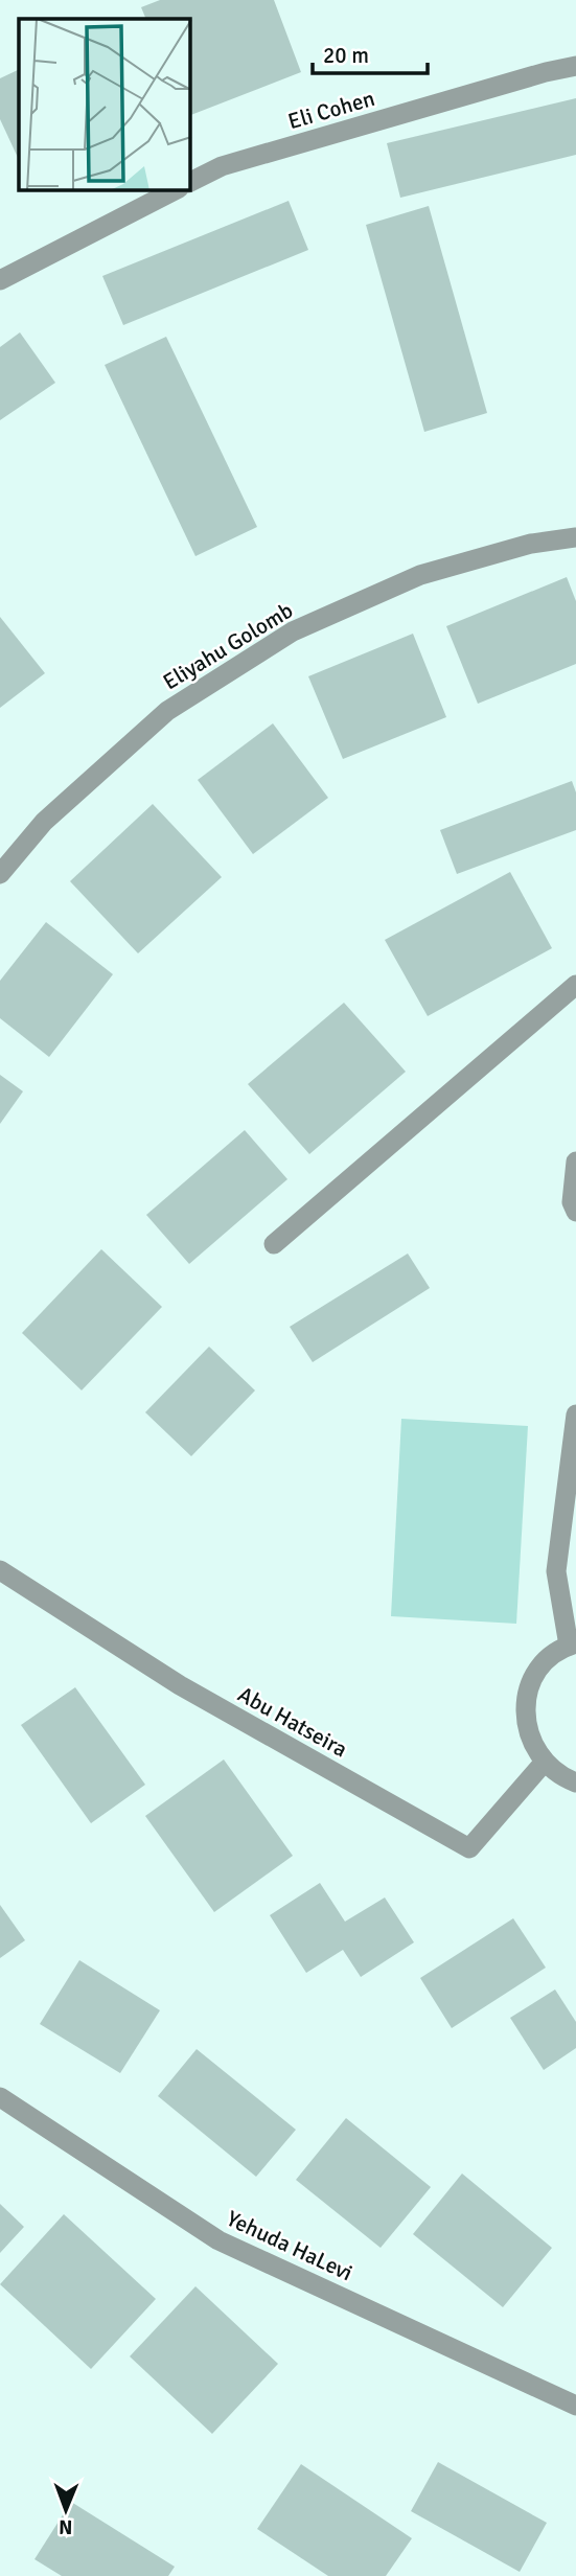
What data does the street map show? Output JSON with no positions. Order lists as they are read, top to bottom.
{
  "streets": {
    "street": [
      "Eli Cohen",
      "Eliyahu Golomb",
      "Abu Hatseira",
      "Yehuda HaLevi"
    ]
  },
  "scale_bar": "20 m",
  "north": "bottom"
}
